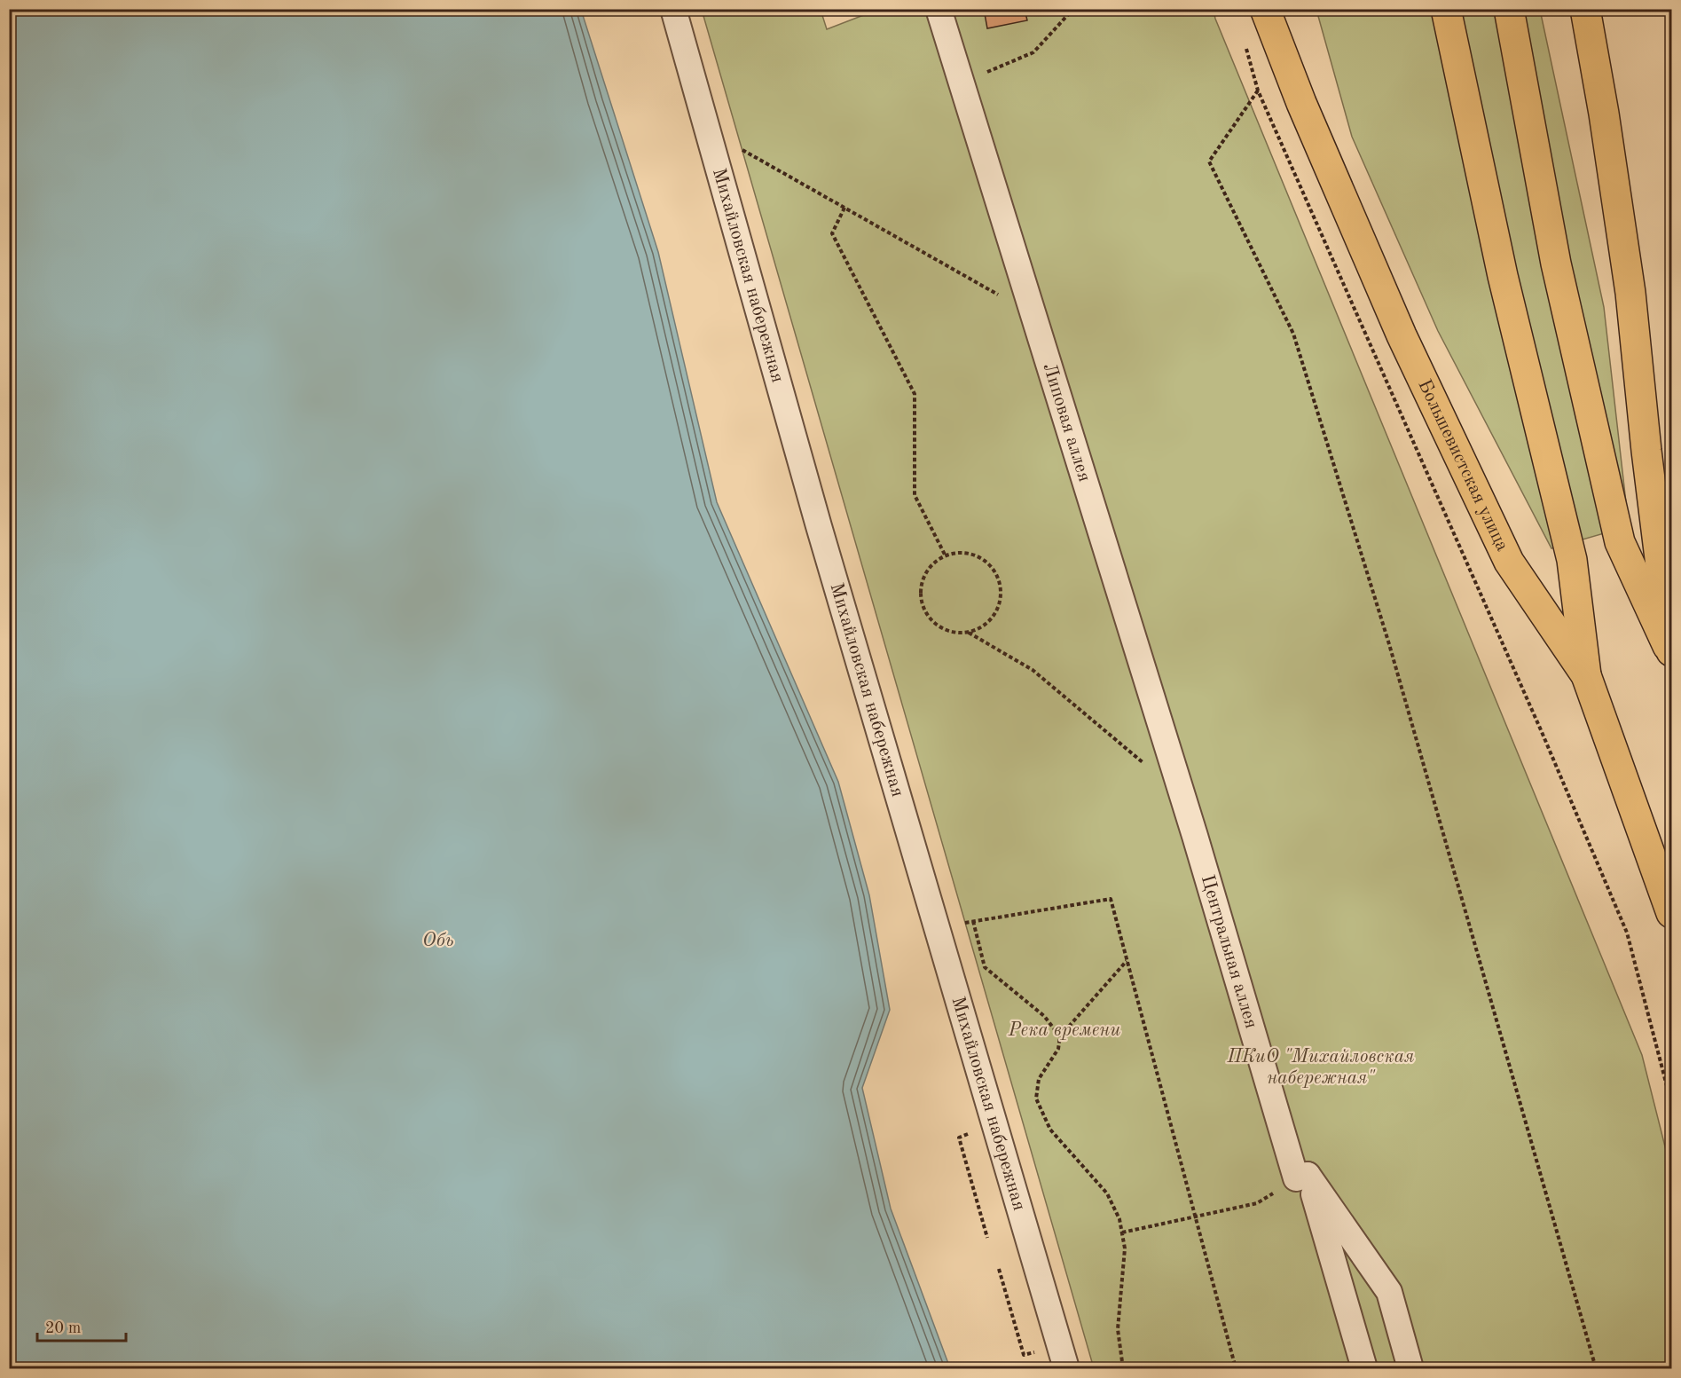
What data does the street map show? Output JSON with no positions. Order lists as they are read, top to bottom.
{
  "streets": {
    "main road": ["Большевистская улица"],
    "street": ["Михайловская набережная", "Липовая аллея", "Центральная аллея"]
  },
  "crossings": [
    ["Липовая аллея", "Центральная аллея"]
  ],
  "water": ["Обь"],
  "parks": ["Река времени", "ПКиО \"Михайловская набережная\""],
  "scale_bar": "20 m"
}
